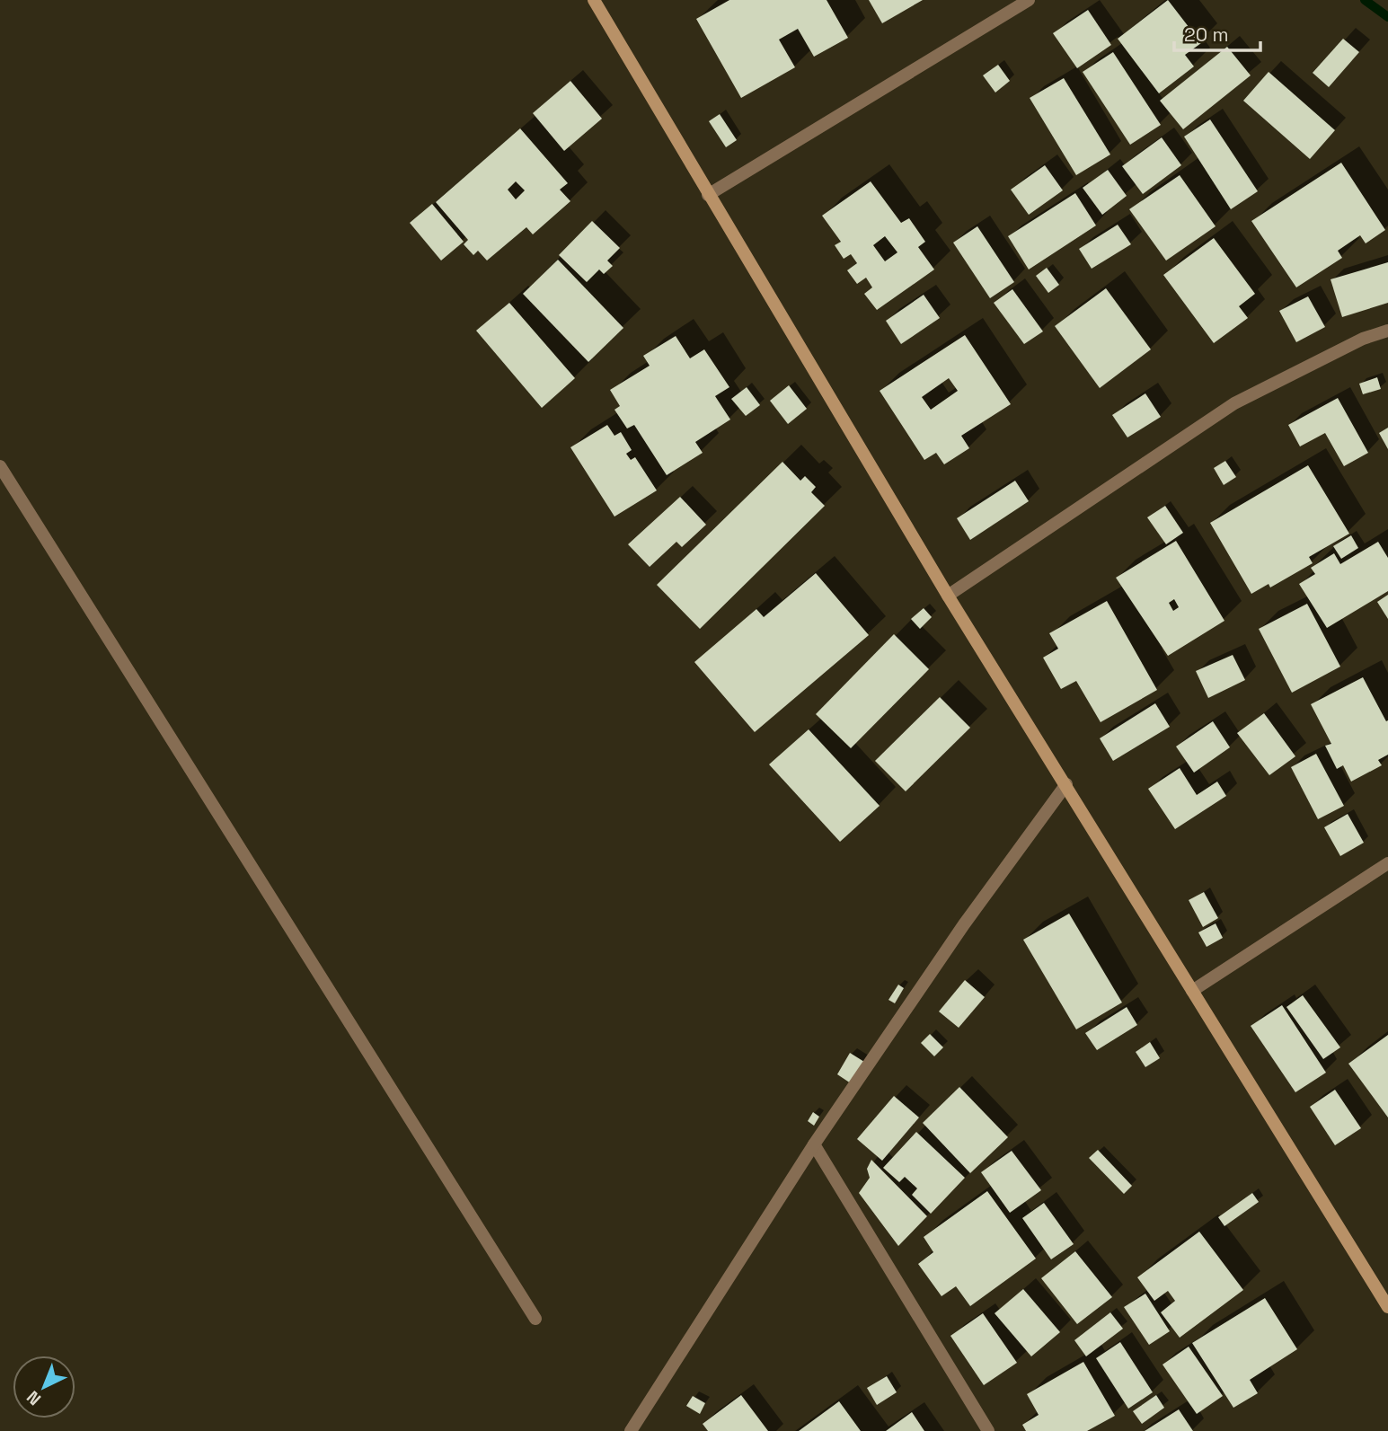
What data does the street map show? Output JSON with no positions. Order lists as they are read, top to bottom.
{
  "scale_bar": "20 m",
  "north": "bottom left"
}
